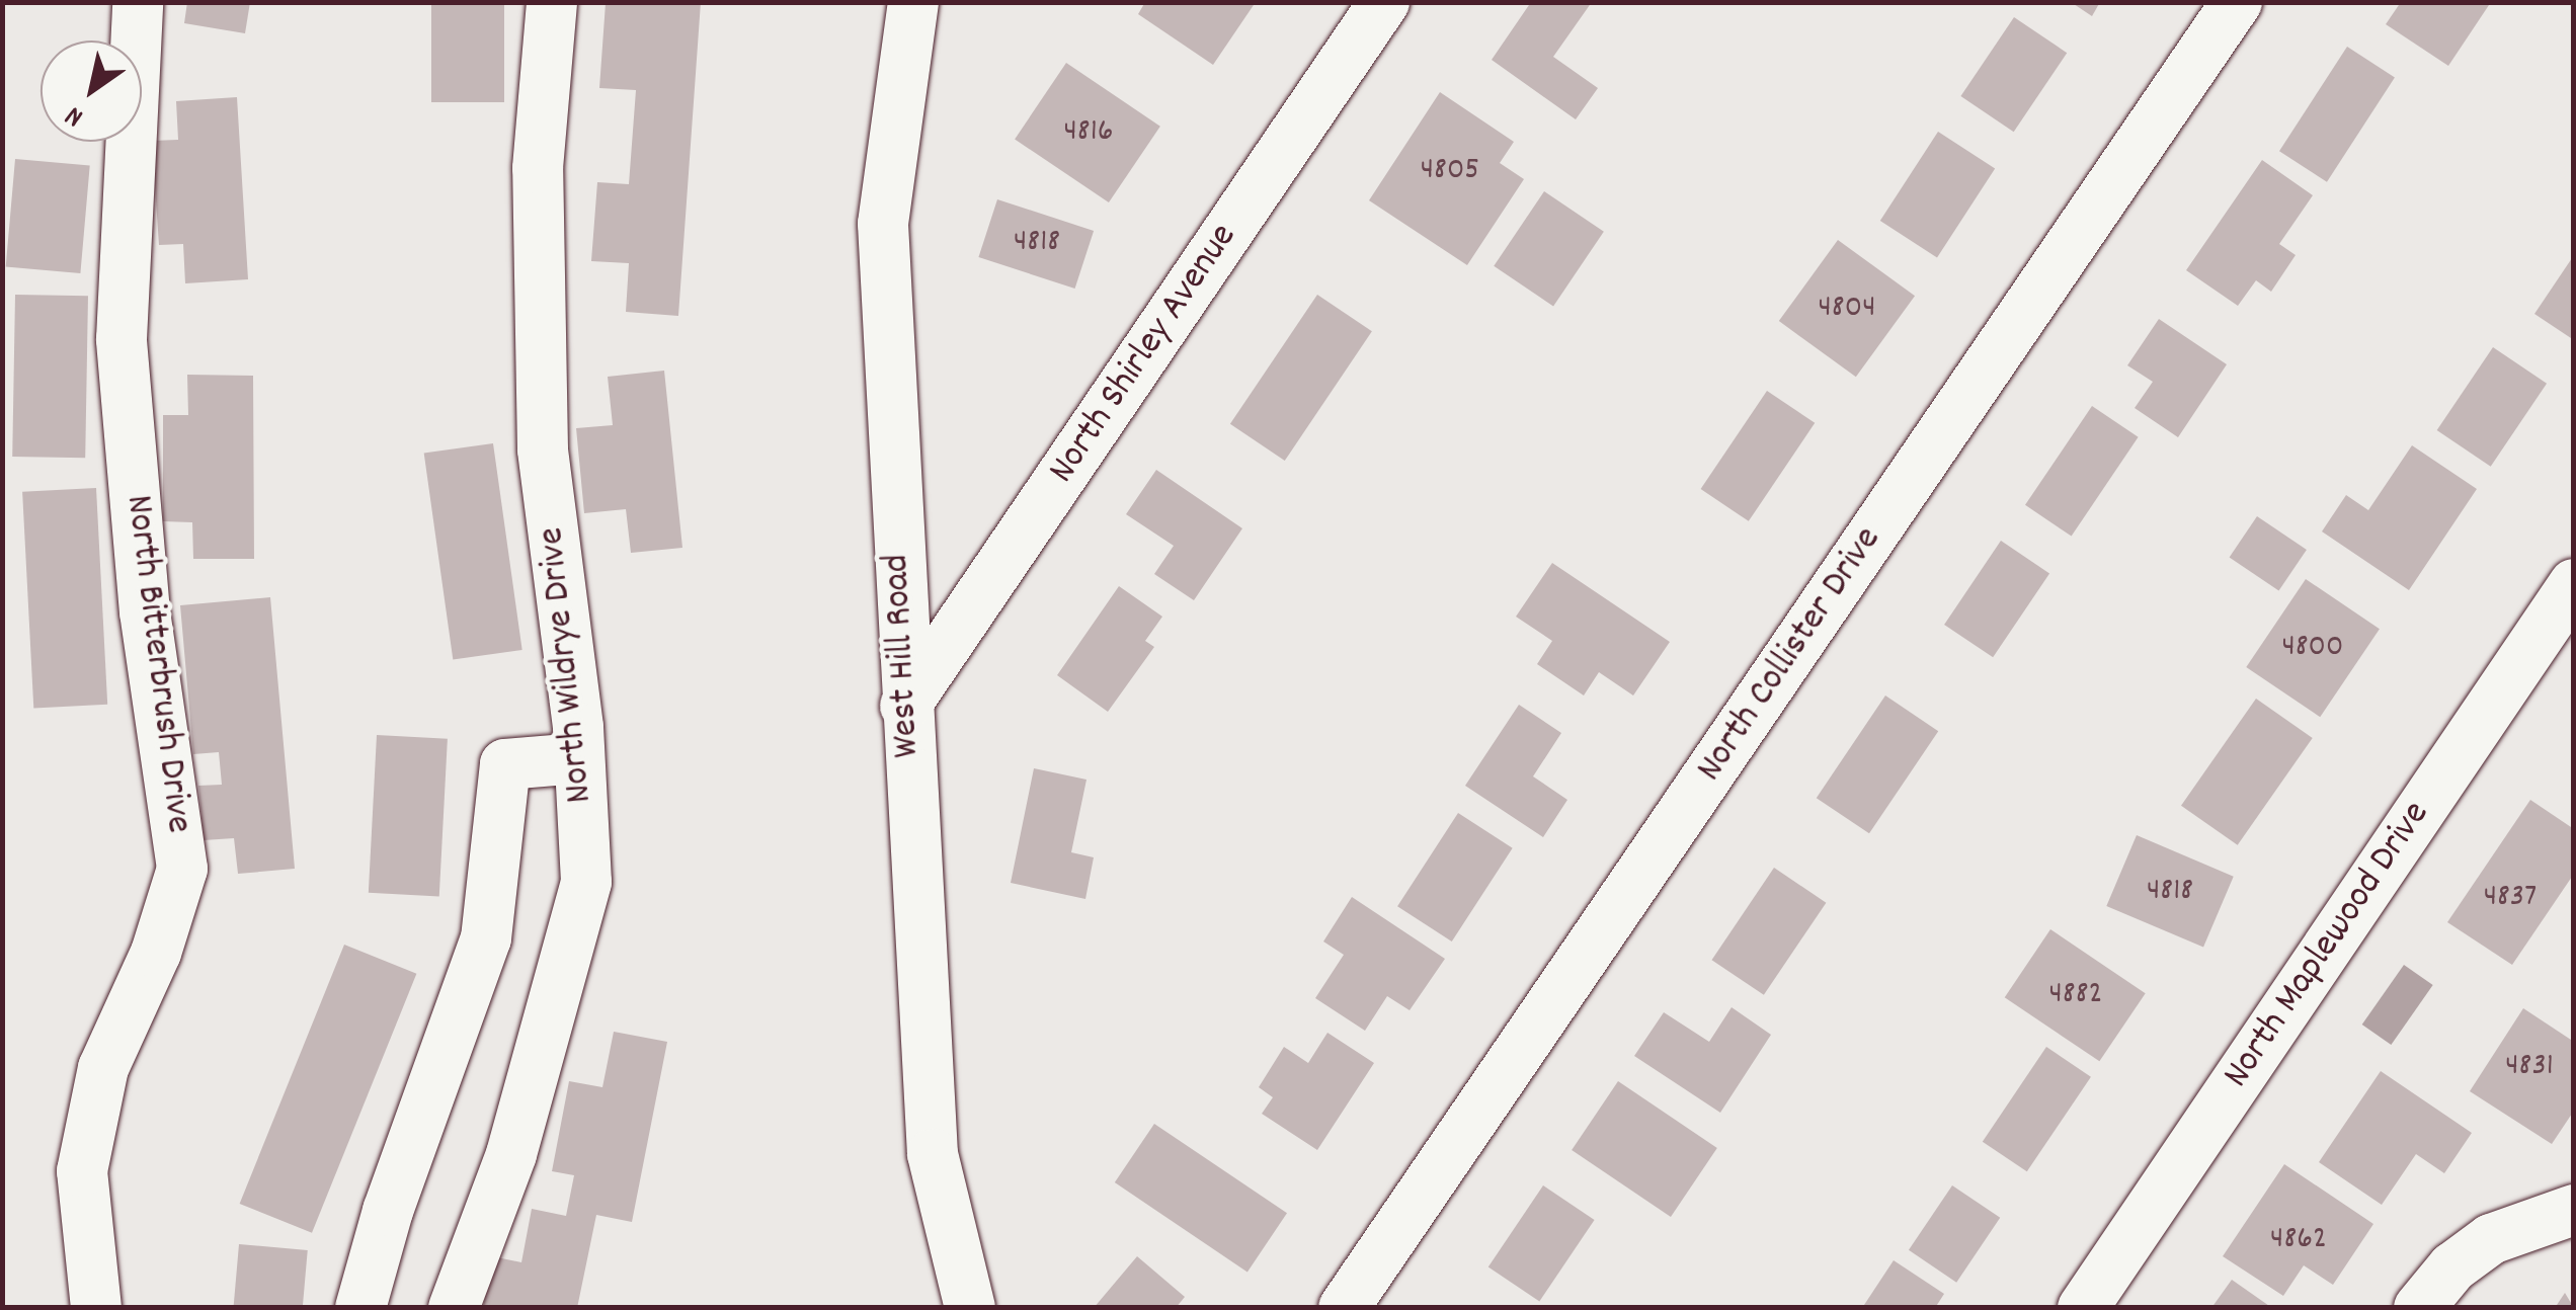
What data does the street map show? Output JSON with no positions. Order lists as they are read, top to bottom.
{
  "streets": {
    "street": [
      "North Shirley Avenue",
      "North Collister Drive",
      "West Hill Road",
      "North Bitterbrush Drive",
      "North Wildrye Drive",
      "North Maplewood Drive"
    ]
  },
  "crossings": [
    ["North Shirley Avenue", "West Hill Road"]
  ],
  "house_numbers": [
    "4816",
    "4805",
    "4818",
    "4804",
    "4800",
    "4818",
    "4837",
    "4882",
    "4831",
    "4862"
  ],
  "north": "bottom left"
}
